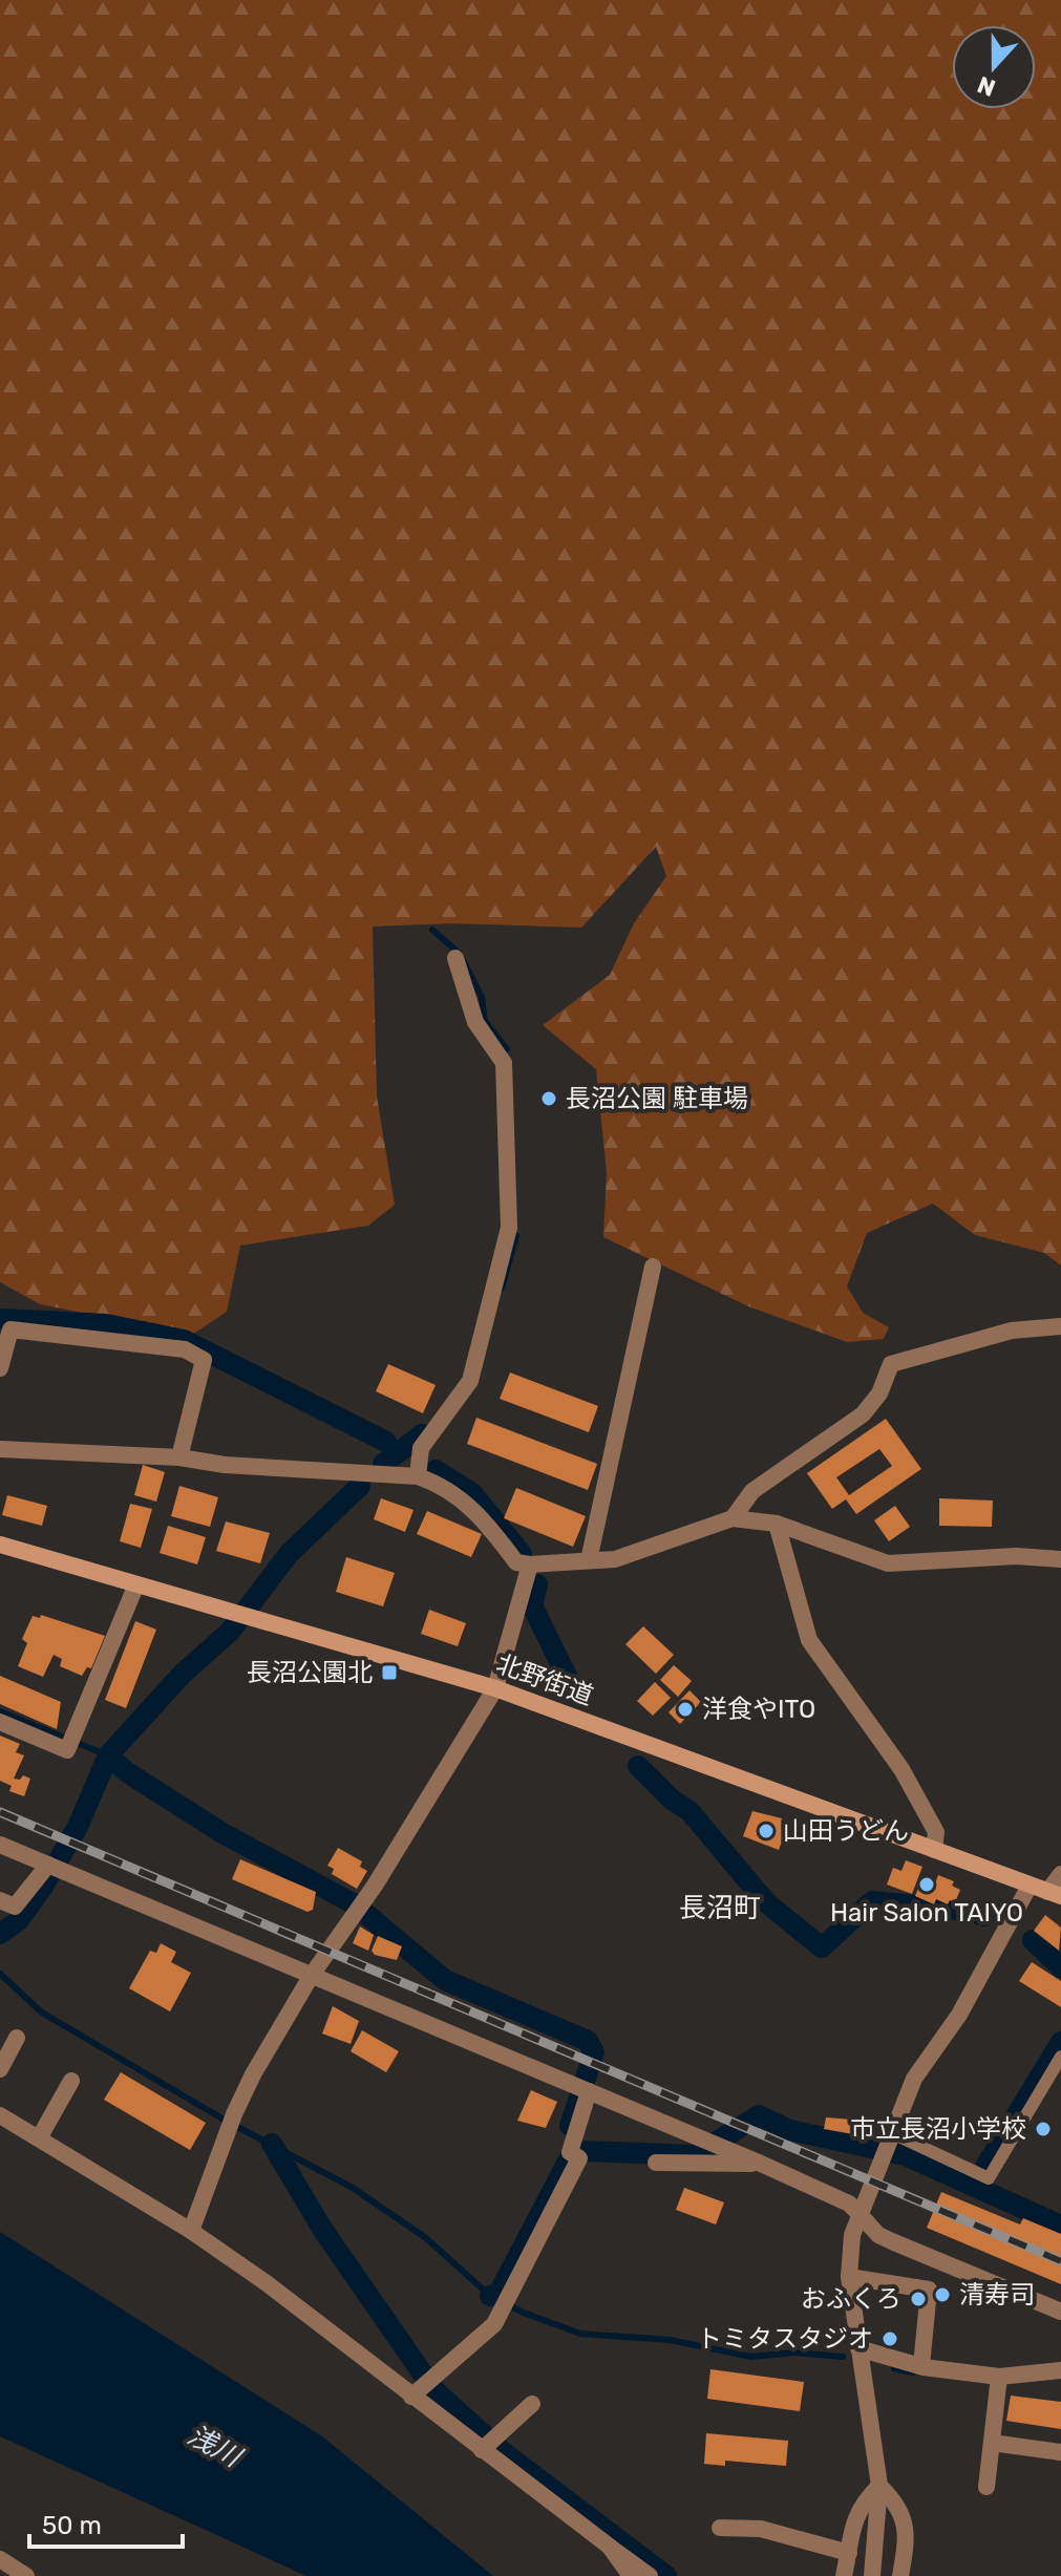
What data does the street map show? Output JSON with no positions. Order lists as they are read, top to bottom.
{
  "streets": {
    "main road": ["北野街道"]
  },
  "districts": ["長沼町"],
  "water": ["浅川"],
  "places": {
    "other": [
      "長沼公園 駐車場",
      "洋食やITO",
      "山田うどん",
      "Hair Salon TAIYO",
      "市立長沼小学校",
      "清寿司",
      "おふくろ",
      "トミタスタジオ"
    ],
    "transit": ["長沼公園北"]
  },
  "scale_bar": "50 m",
  "north": "bottom"
}
